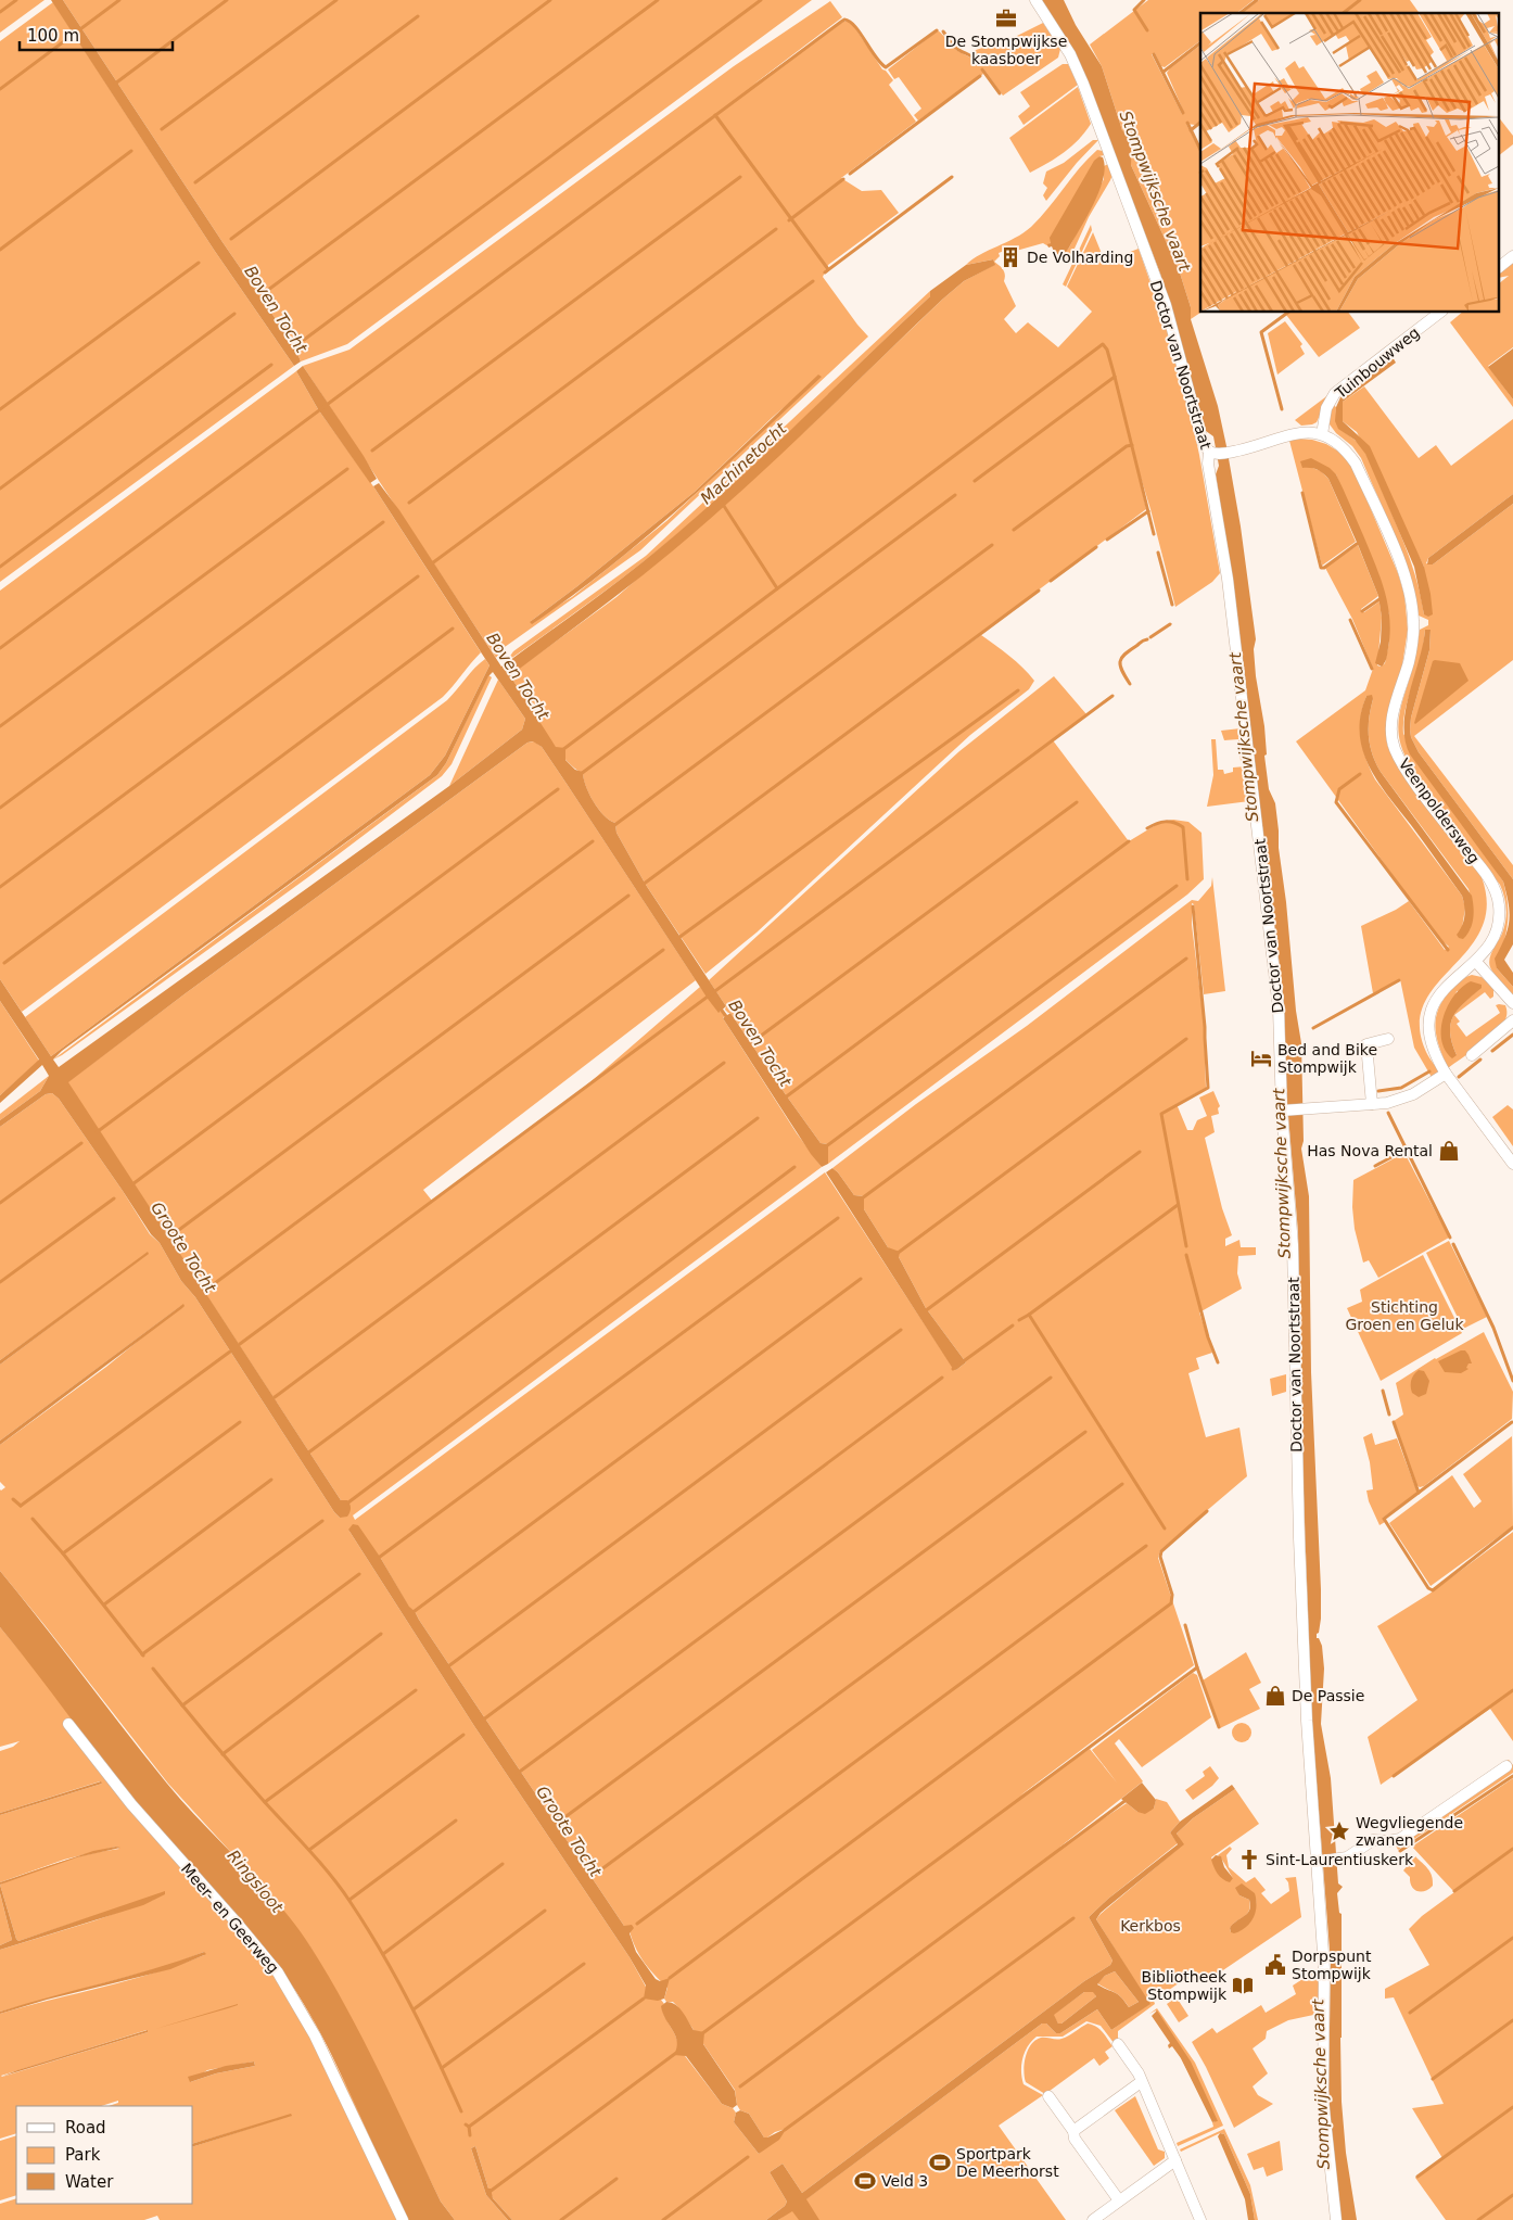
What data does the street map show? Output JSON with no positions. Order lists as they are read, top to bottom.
{
  "streets": {
    "street": [
      "Tuinbouwweg",
      "Doctor van Noortstraat",
      "Veenpoldersweg",
      "Meer- en Geerweg"
    ]
  },
  "crossings": [
    ["Tuinbouwweg", "Veenpoldersweg"]
  ],
  "water": [
    "Stompwijksche vaart",
    "Boven Tocht",
    "Machinetocht",
    "Groote Tocht",
    "Ringsloot"
  ],
  "parks": ["Stichting Groen en Geluk", "Kerkbos"],
  "places": {
    "office": ["De Stompwijkse kaasboer"],
    "building": ["De Volharding"],
    "hotel": ["Bed and Bike Stompwijk"],
    "shop": ["Has Nova Rental", "De Passie"],
    "place": ["Wegvliegende zwanen"],
    "church": ["Sint-Laurentiuskerk"],
    "public building": ["Dorpspunt Stompwijk"],
    "library": ["Bibliotheek Stompwijk"],
    "sports": ["Sportpark De Meerhorst", "Veld 3"]
  },
  "legend": ["Road", "Park", "Water"],
  "scale_bar": "100 m"
}
